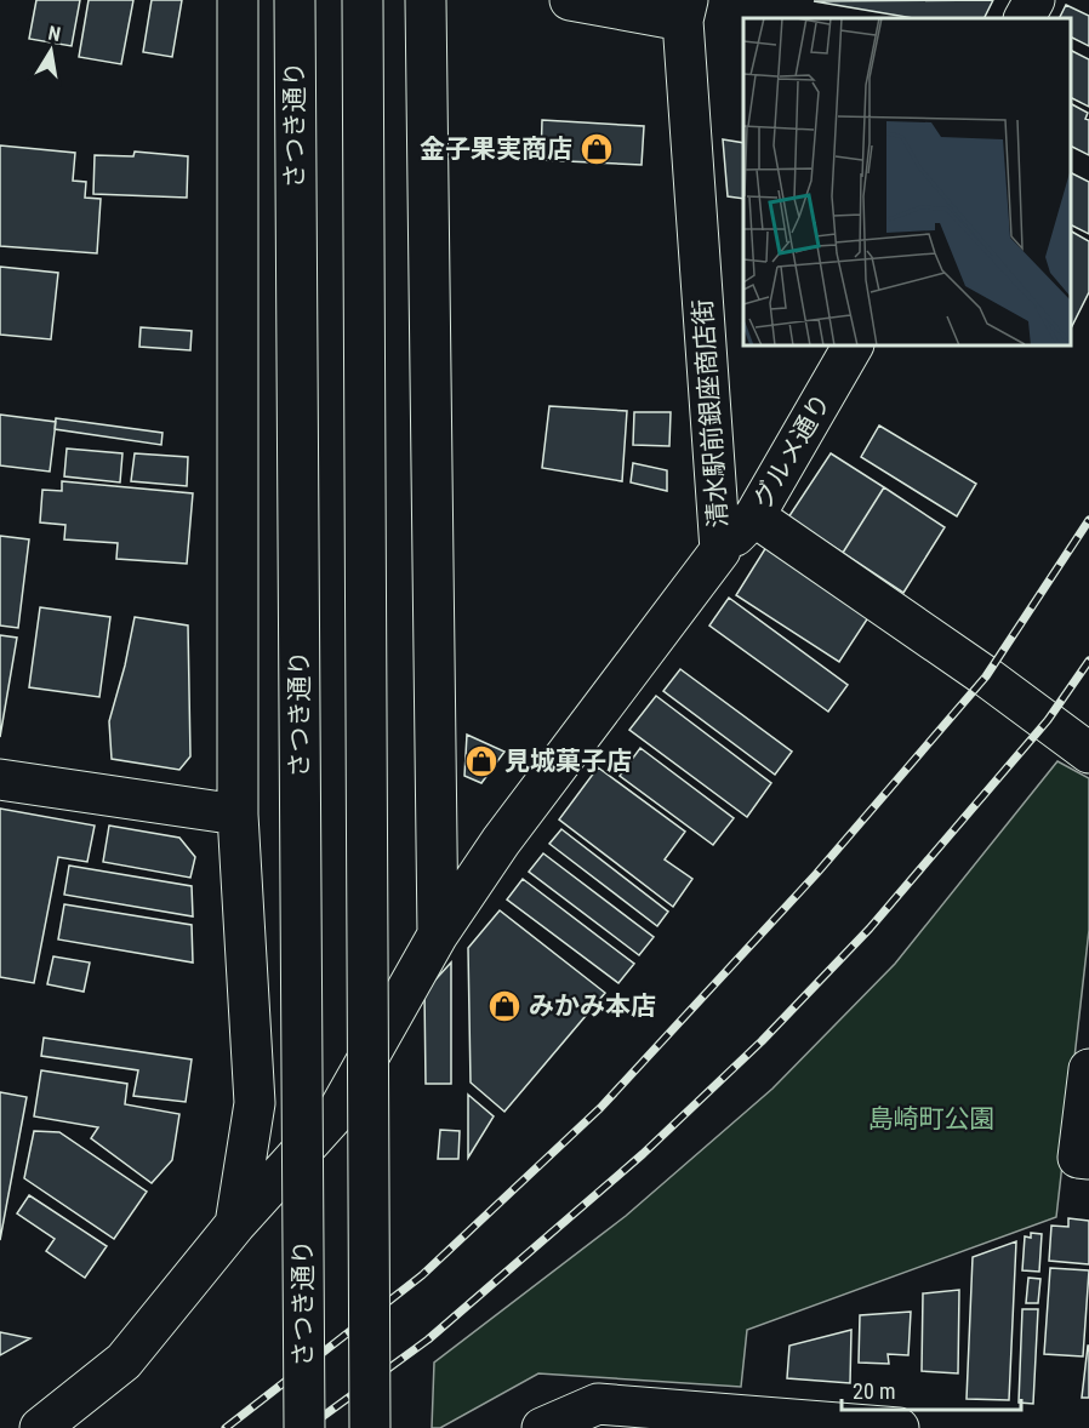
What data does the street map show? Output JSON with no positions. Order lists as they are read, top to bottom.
{
  "streets": {
    "main road": ["さつき通り", "清水駅前銀座商店街", "グルメ通り"]
  },
  "crossings": [
    ["清水駅前銀座商店街", "グルメ通り"]
  ],
  "parks": ["島崎町公園"],
  "places": {
    "shop": ["金子果実商店", "見城菓子店", "みかみ本店"]
  },
  "scale_bar": "20 m",
  "north": "top"
}
